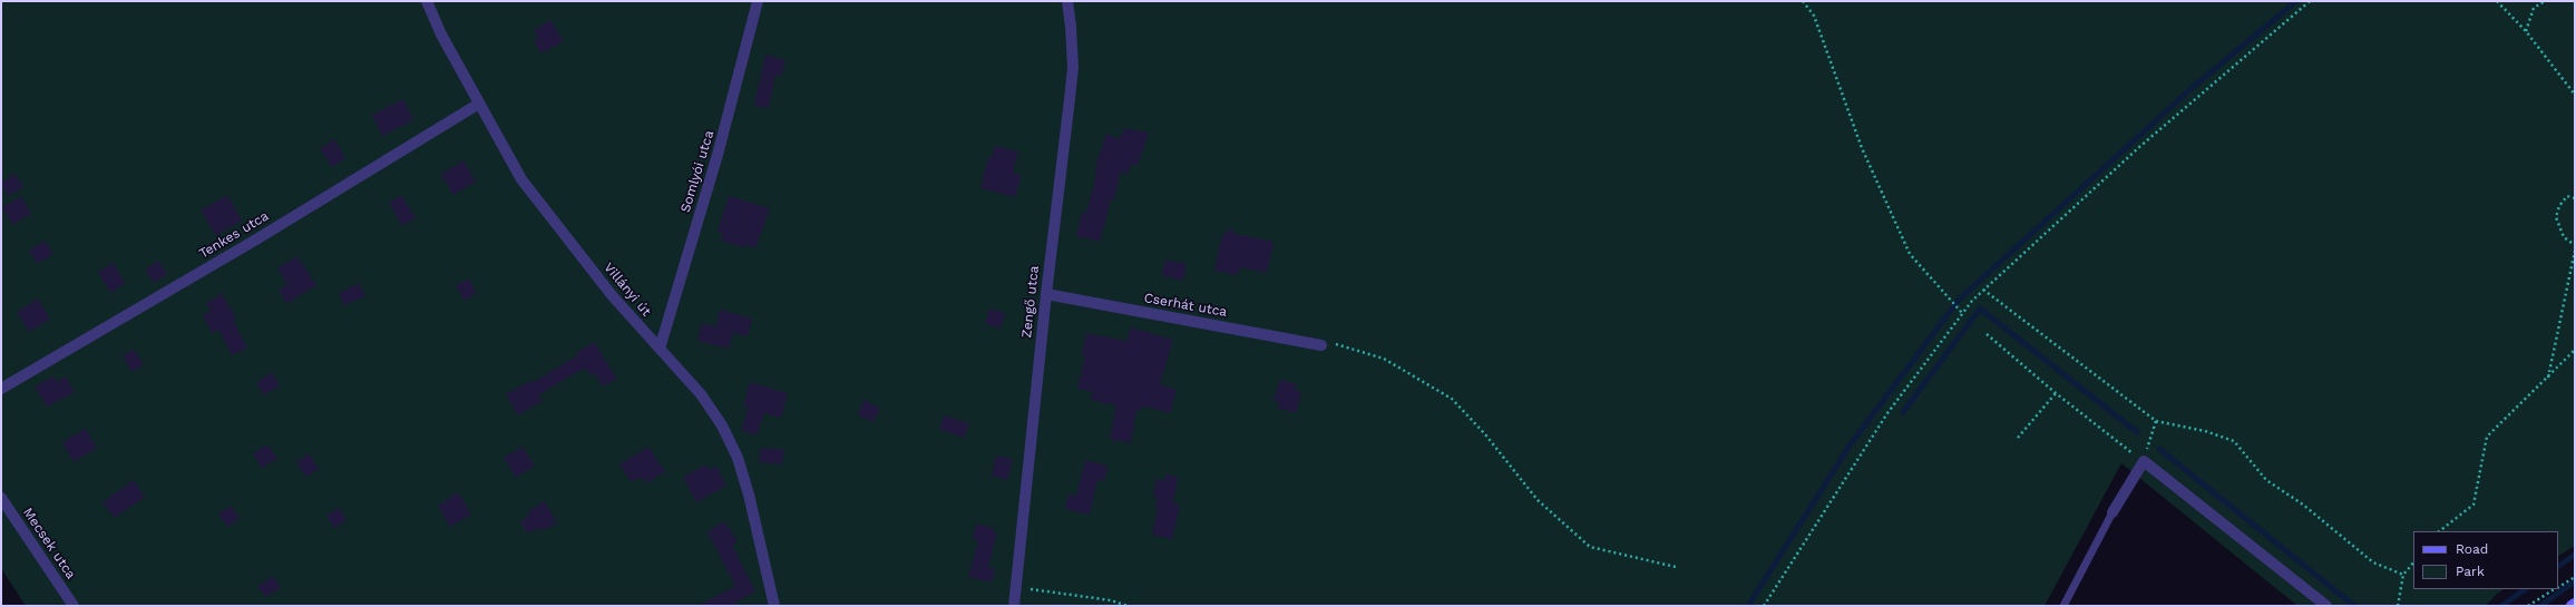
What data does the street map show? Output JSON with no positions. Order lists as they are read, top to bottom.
{
  "streets": {
    "street": [
      "Somlyói utca",
      "Tenkes utca",
      "Villányi út",
      "Zengő utca",
      "Cserhát utca",
      "Mecsek utca"
    ]
  },
  "crossings": [
    ["Somlyói utca", "Villányi út"],
    ["Tenkes utca", "Villányi út"],
    ["Zengő utca", "Cserhát utca"]
  ],
  "legend": ["Road", "Park"]
}
